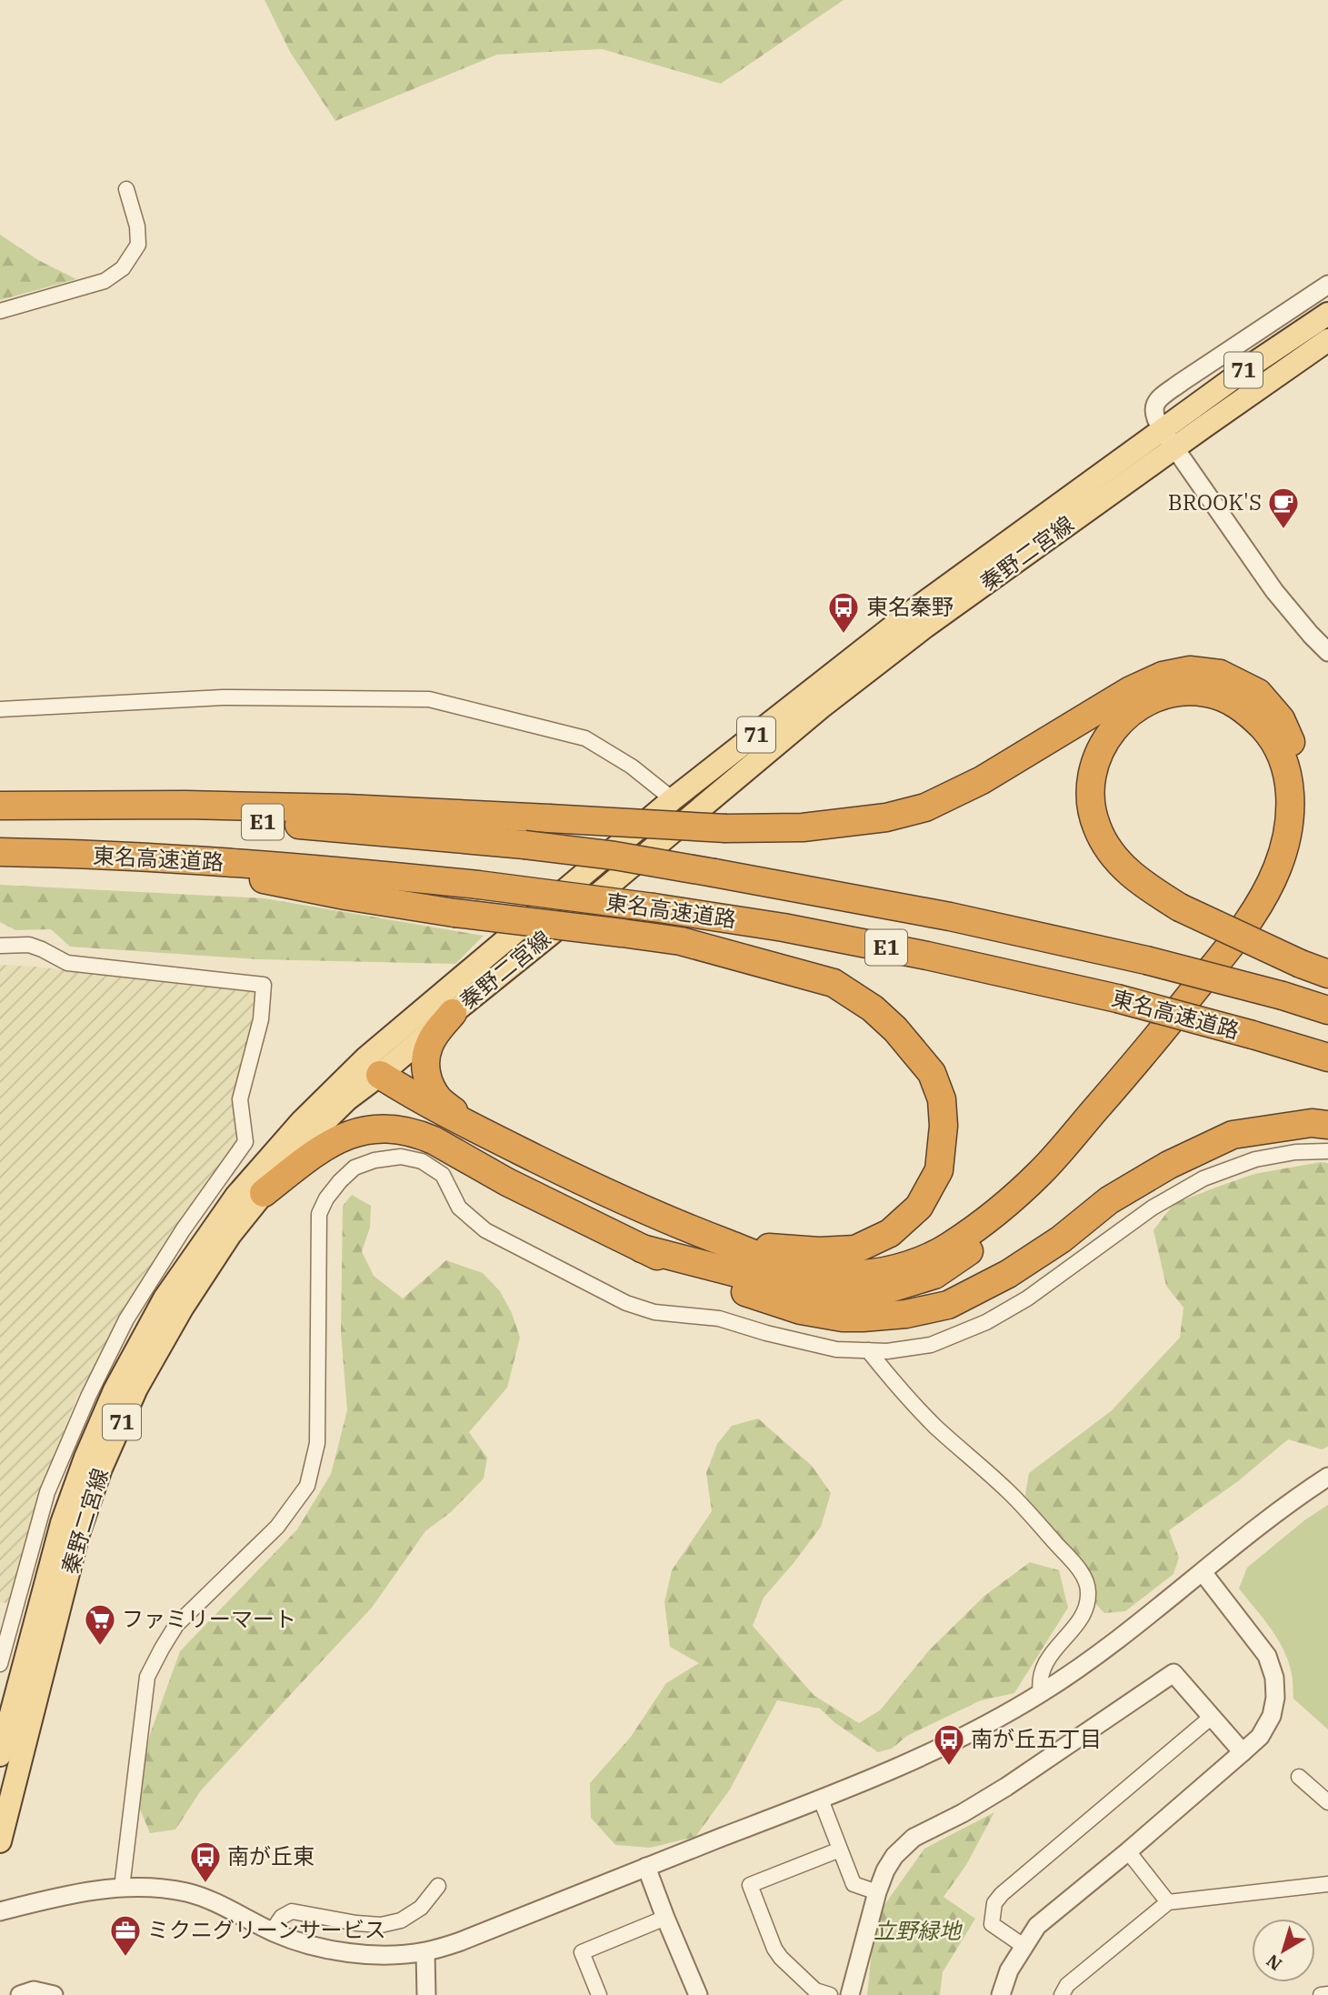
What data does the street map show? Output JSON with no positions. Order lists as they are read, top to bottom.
{
  "streets": {
    "highway": ["E1", "東名高速道路"],
    "main road": ["71", "秦野二宮線"]
  },
  "parks": ["立野緑地"],
  "places": {
    "cafe": ["BROOK'S"],
    "bus stop": ["東名秦野", "南が丘五丁目", "南が丘東"],
    "supermarket": ["ファミリーマート"],
    "office": ["ミクニグリーンサービス"]
  },
  "north": "bottom left"
}
